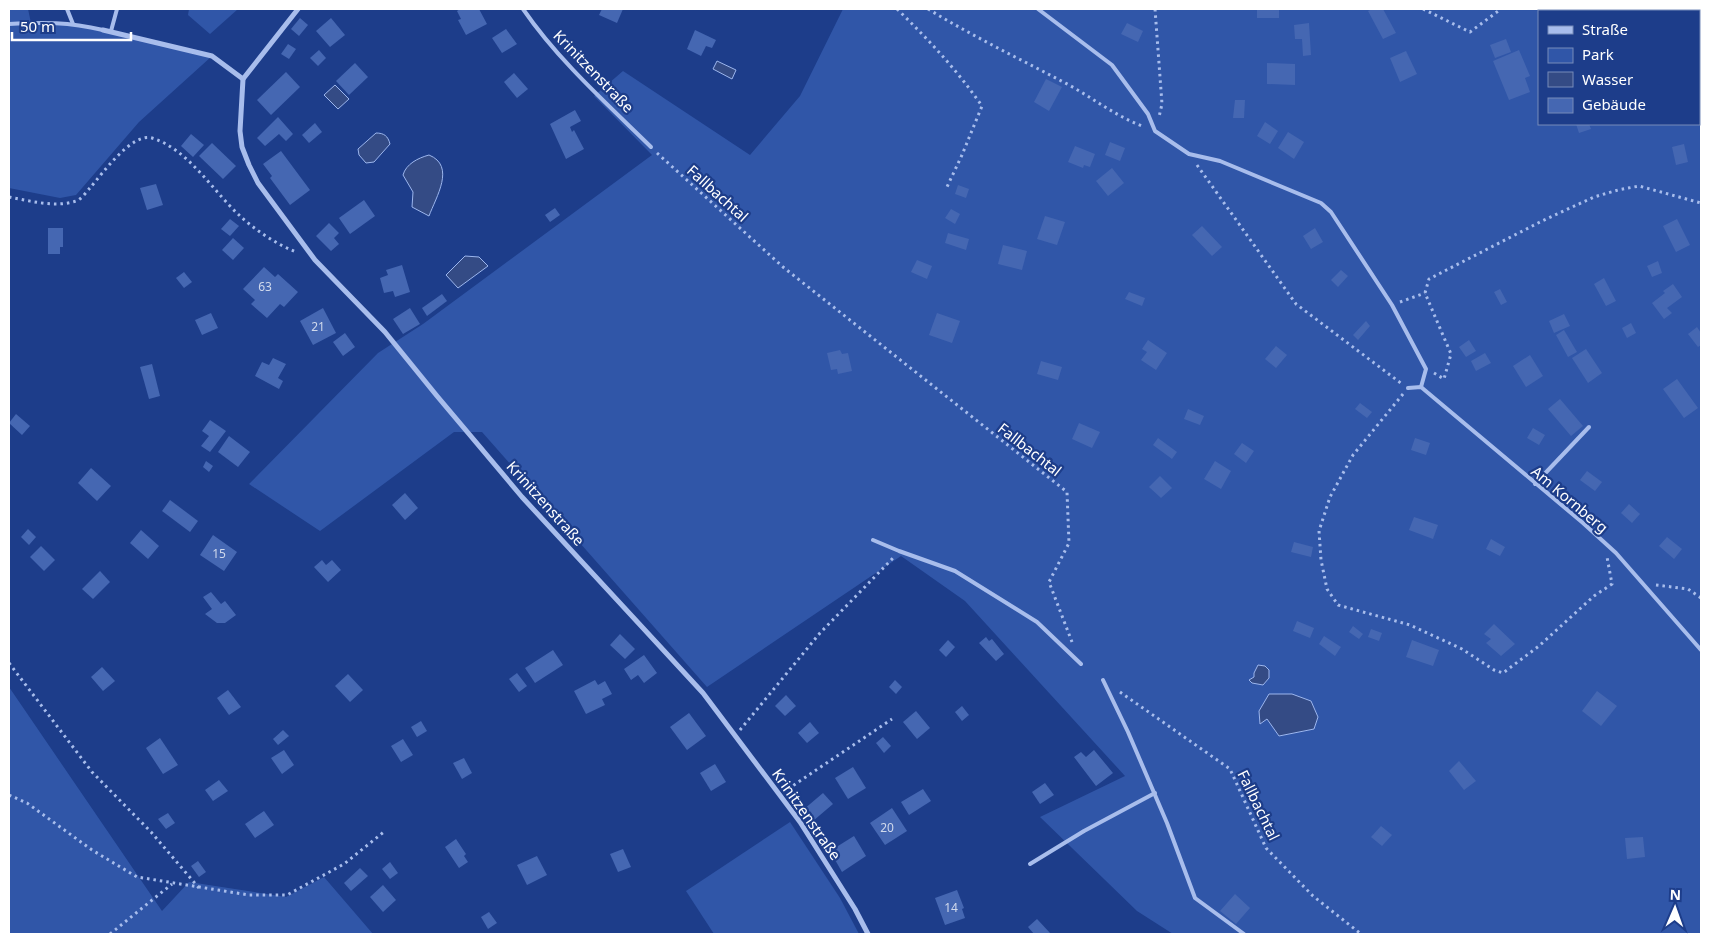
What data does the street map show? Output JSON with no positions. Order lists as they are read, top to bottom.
{
  "streets": {
    "street": ["Krinitzenstraße"],
    "lane": ["Am Kornberg"],
    "path": ["Fallbachtal"]
  },
  "crossings": [
    ["Krinitzenstraße", "Fallbachtal"]
  ],
  "house_numbers": [
    "63",
    "21",
    "15",
    "20",
    "14"
  ],
  "legend": [
    "Straße",
    "Park",
    "Wasser",
    "Gebäude"
  ],
  "scale_bar": "50 m",
  "north": "top"
}
